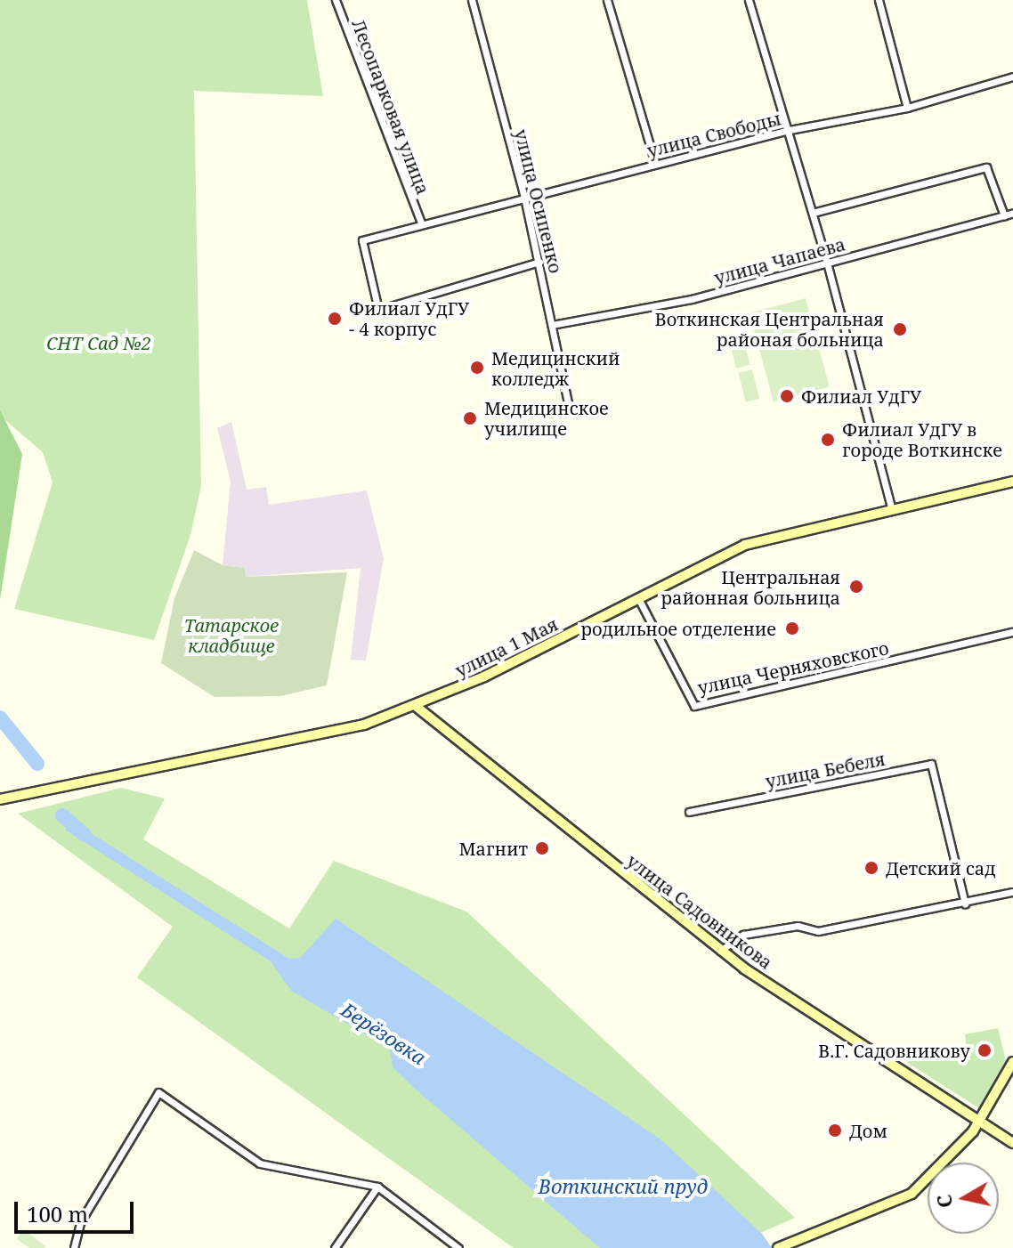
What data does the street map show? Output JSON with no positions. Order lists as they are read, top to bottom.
{
  "streets": {
    "main road": ["улица 1 Мая", "улица Садовникова"],
    "street": [
      "Лесопарковая улица",
      "улица Свободы",
      "улица Осипенко",
      "улица Чапаева",
      "улица Черняховского",
      "улица Бебеля"
    ]
  },
  "crossings": [
    ["Лесопарковая улица", "улица Свободы"],
    ["улица Свободы", "улица Осипенко"],
    ["улица Осипенко", "улица Чапаева"],
    ["улица 1 Мая", "улица Черняховского"],
    ["улица 1 Мая", "улица Садовникова"]
  ],
  "water": ["Берёзовка", "Воткинский пруд"],
  "parks": ["СНТ Сад №2", "Татарское кладбище"],
  "places": [
    "Филиал УдГУ - 4 корпус",
    "Воткинская Центральная районая больница",
    "Медицинский колледж",
    "Филиал УдГУ",
    "Медицинское училище",
    "Филиал УдГУ в городе Воткинске",
    "Центральная районная больница",
    "родильное отделение",
    "Магнит",
    "Детский сад",
    "В.Г. Садовникову",
    "Дом"
  ],
  "scale_bar": "100 m",
  "north": "left"
}
